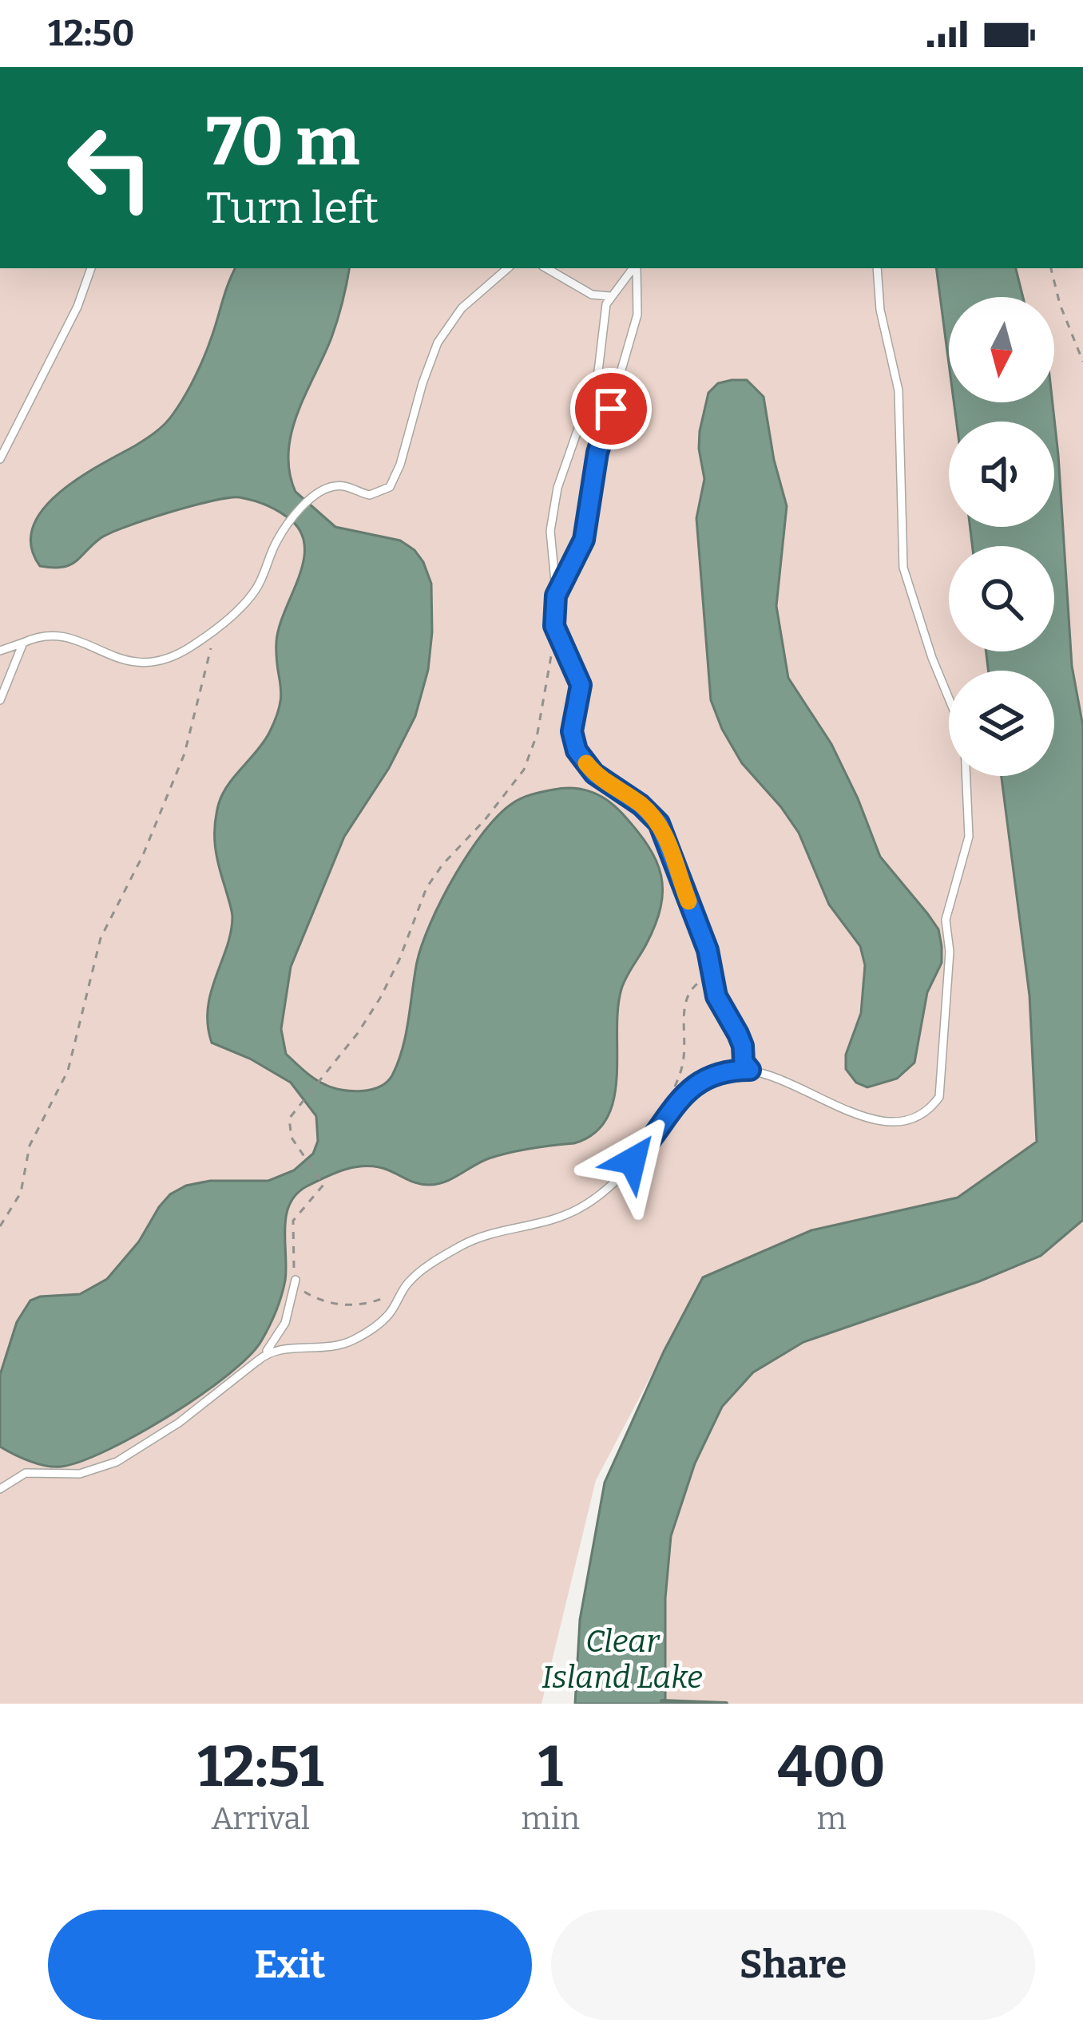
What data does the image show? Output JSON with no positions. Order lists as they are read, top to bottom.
{
  "water": ["Clear Island Lake"],
  "north": "bottom",
  "page": {
    "status": "12:50",
    "turn": ["70 m", "Turn left"],
    "eta": [
      "12:51",
      "Arrival",
      "1",
      "min",
      "400",
      "m"
    ],
    "buttons": ["Exit", "Share"]
  }
}
